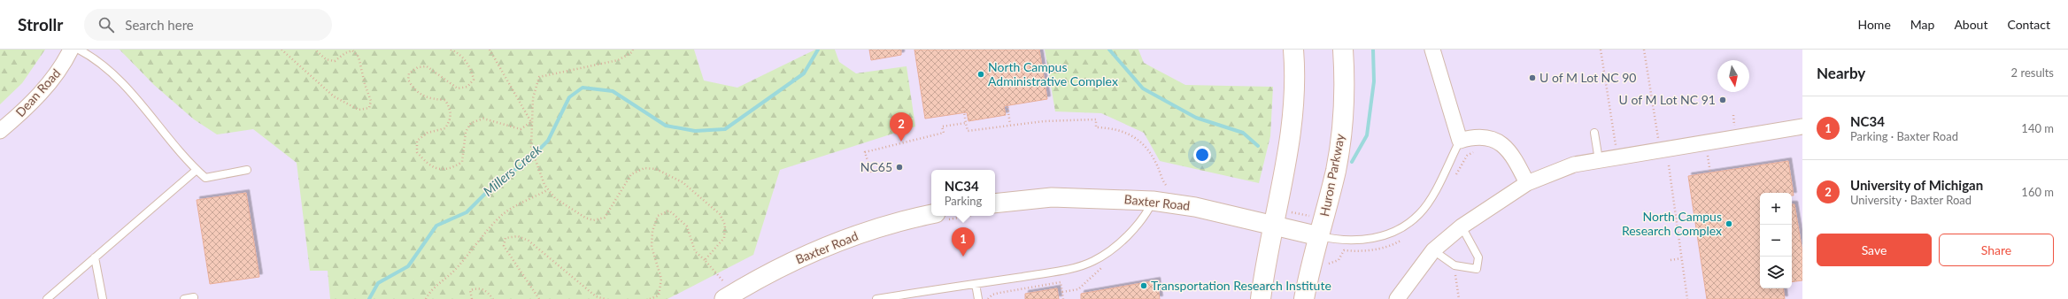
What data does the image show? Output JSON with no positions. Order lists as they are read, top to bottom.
{
  "streets": {
    "main road": ["Huron Parkway"],
    "street": ["Dean Road", "Baxter Road"]
  },
  "crossings": [
    ["Huron Parkway", "Baxter Road"]
  ],
  "water": ["Millers Creek"],
  "places": [
    "North Campus Administrative Complex",
    "U of M Lot NC 90",
    "U of M Lot NC 91",
    "NC65",
    "North Campus Research Complex",
    "Transportation Research Institute"
  ],
  "north": "bottom",
  "page": {
    "header": "Strollr",
    "search": "Search here",
    "nav": [
      "Home",
      "Map",
      "About",
      "Contact"
    ],
    "heading": ["Nearby", "2 results"],
    "list": [
      {
        "mark": "1",
        "name": "NC34",
        "note": "Parking · Baxter Road",
        "value": "140 m"
      },
      {
        "mark": "2",
        "name": "University of Michigan",
        "note": "University · Baxter Road",
        "value": "160 m"
      }
    ],
    "pins": ["2", "1"],
    "popup": ["NC34", "Parking"],
    "map_buttons": ["+", "−"],
    "buttons": ["Save", "Share"]
  }
}
